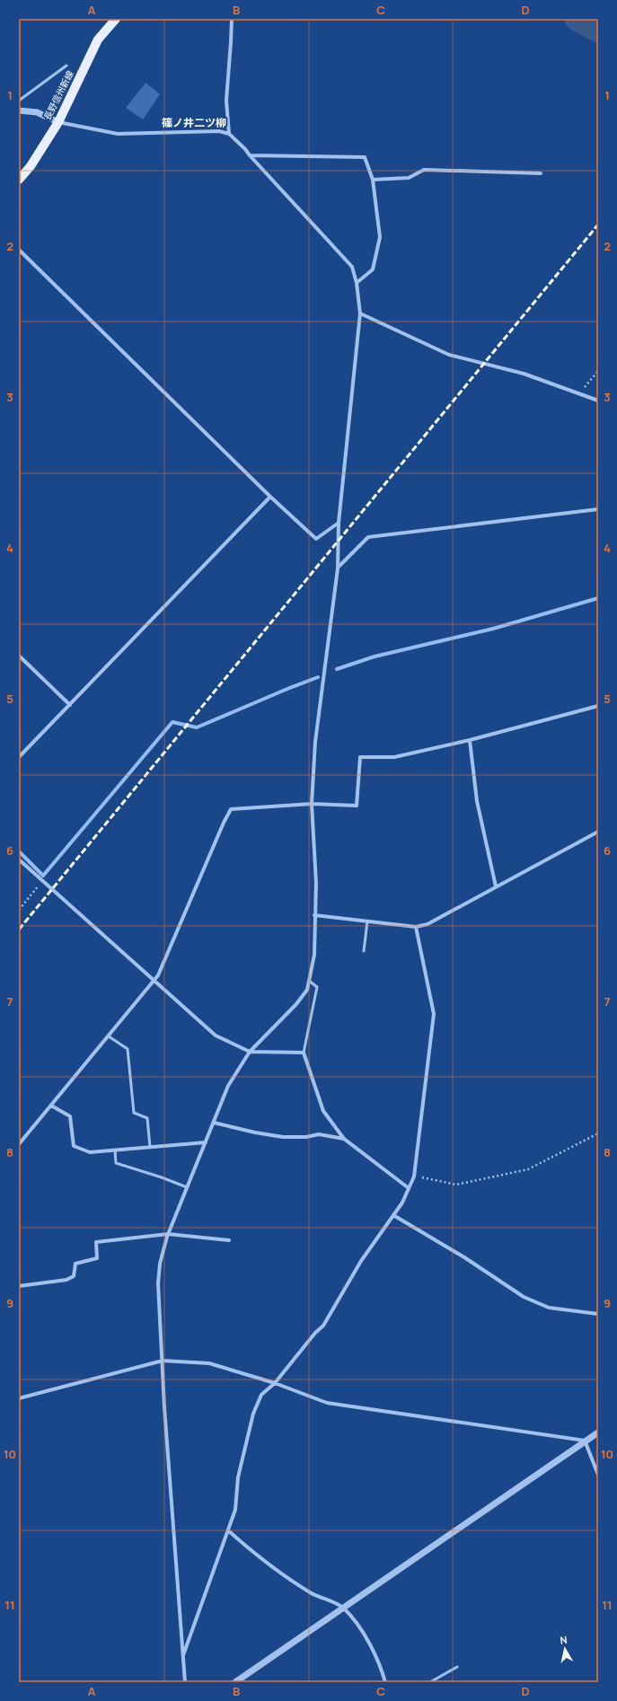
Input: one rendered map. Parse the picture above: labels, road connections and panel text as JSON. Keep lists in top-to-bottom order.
{
  "streets": {
    "main road": ["長野信州新線"]
  },
  "districts": ["篠ノ井二ツ柳"],
  "north": "top",
  "grid": {
    "columns": [
      "A",
      "B",
      "C",
      "D"
    ],
    "rows": [
      "1",
      "2",
      "3",
      "4",
      "5",
      "6",
      "7",
      "8",
      "9",
      "10",
      "11"
    ]
  }
}
